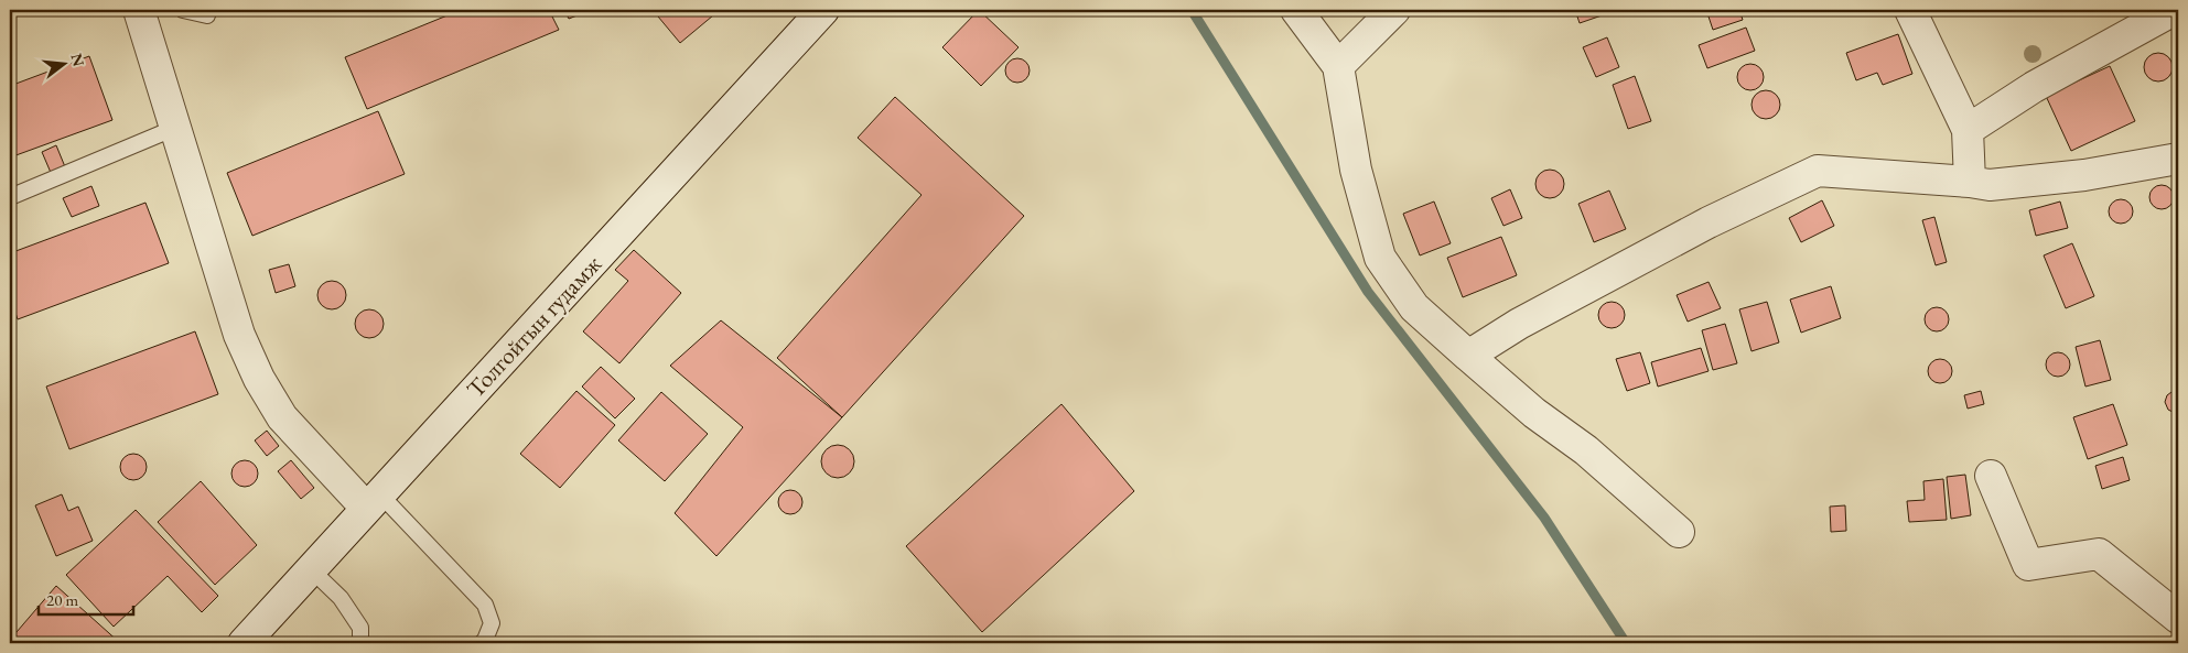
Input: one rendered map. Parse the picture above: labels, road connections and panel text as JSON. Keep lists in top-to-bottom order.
{
  "streets": {
    "street": ["Толгойтын гудамж"]
  },
  "scale_bar": "20 m",
  "north": "right"
}
